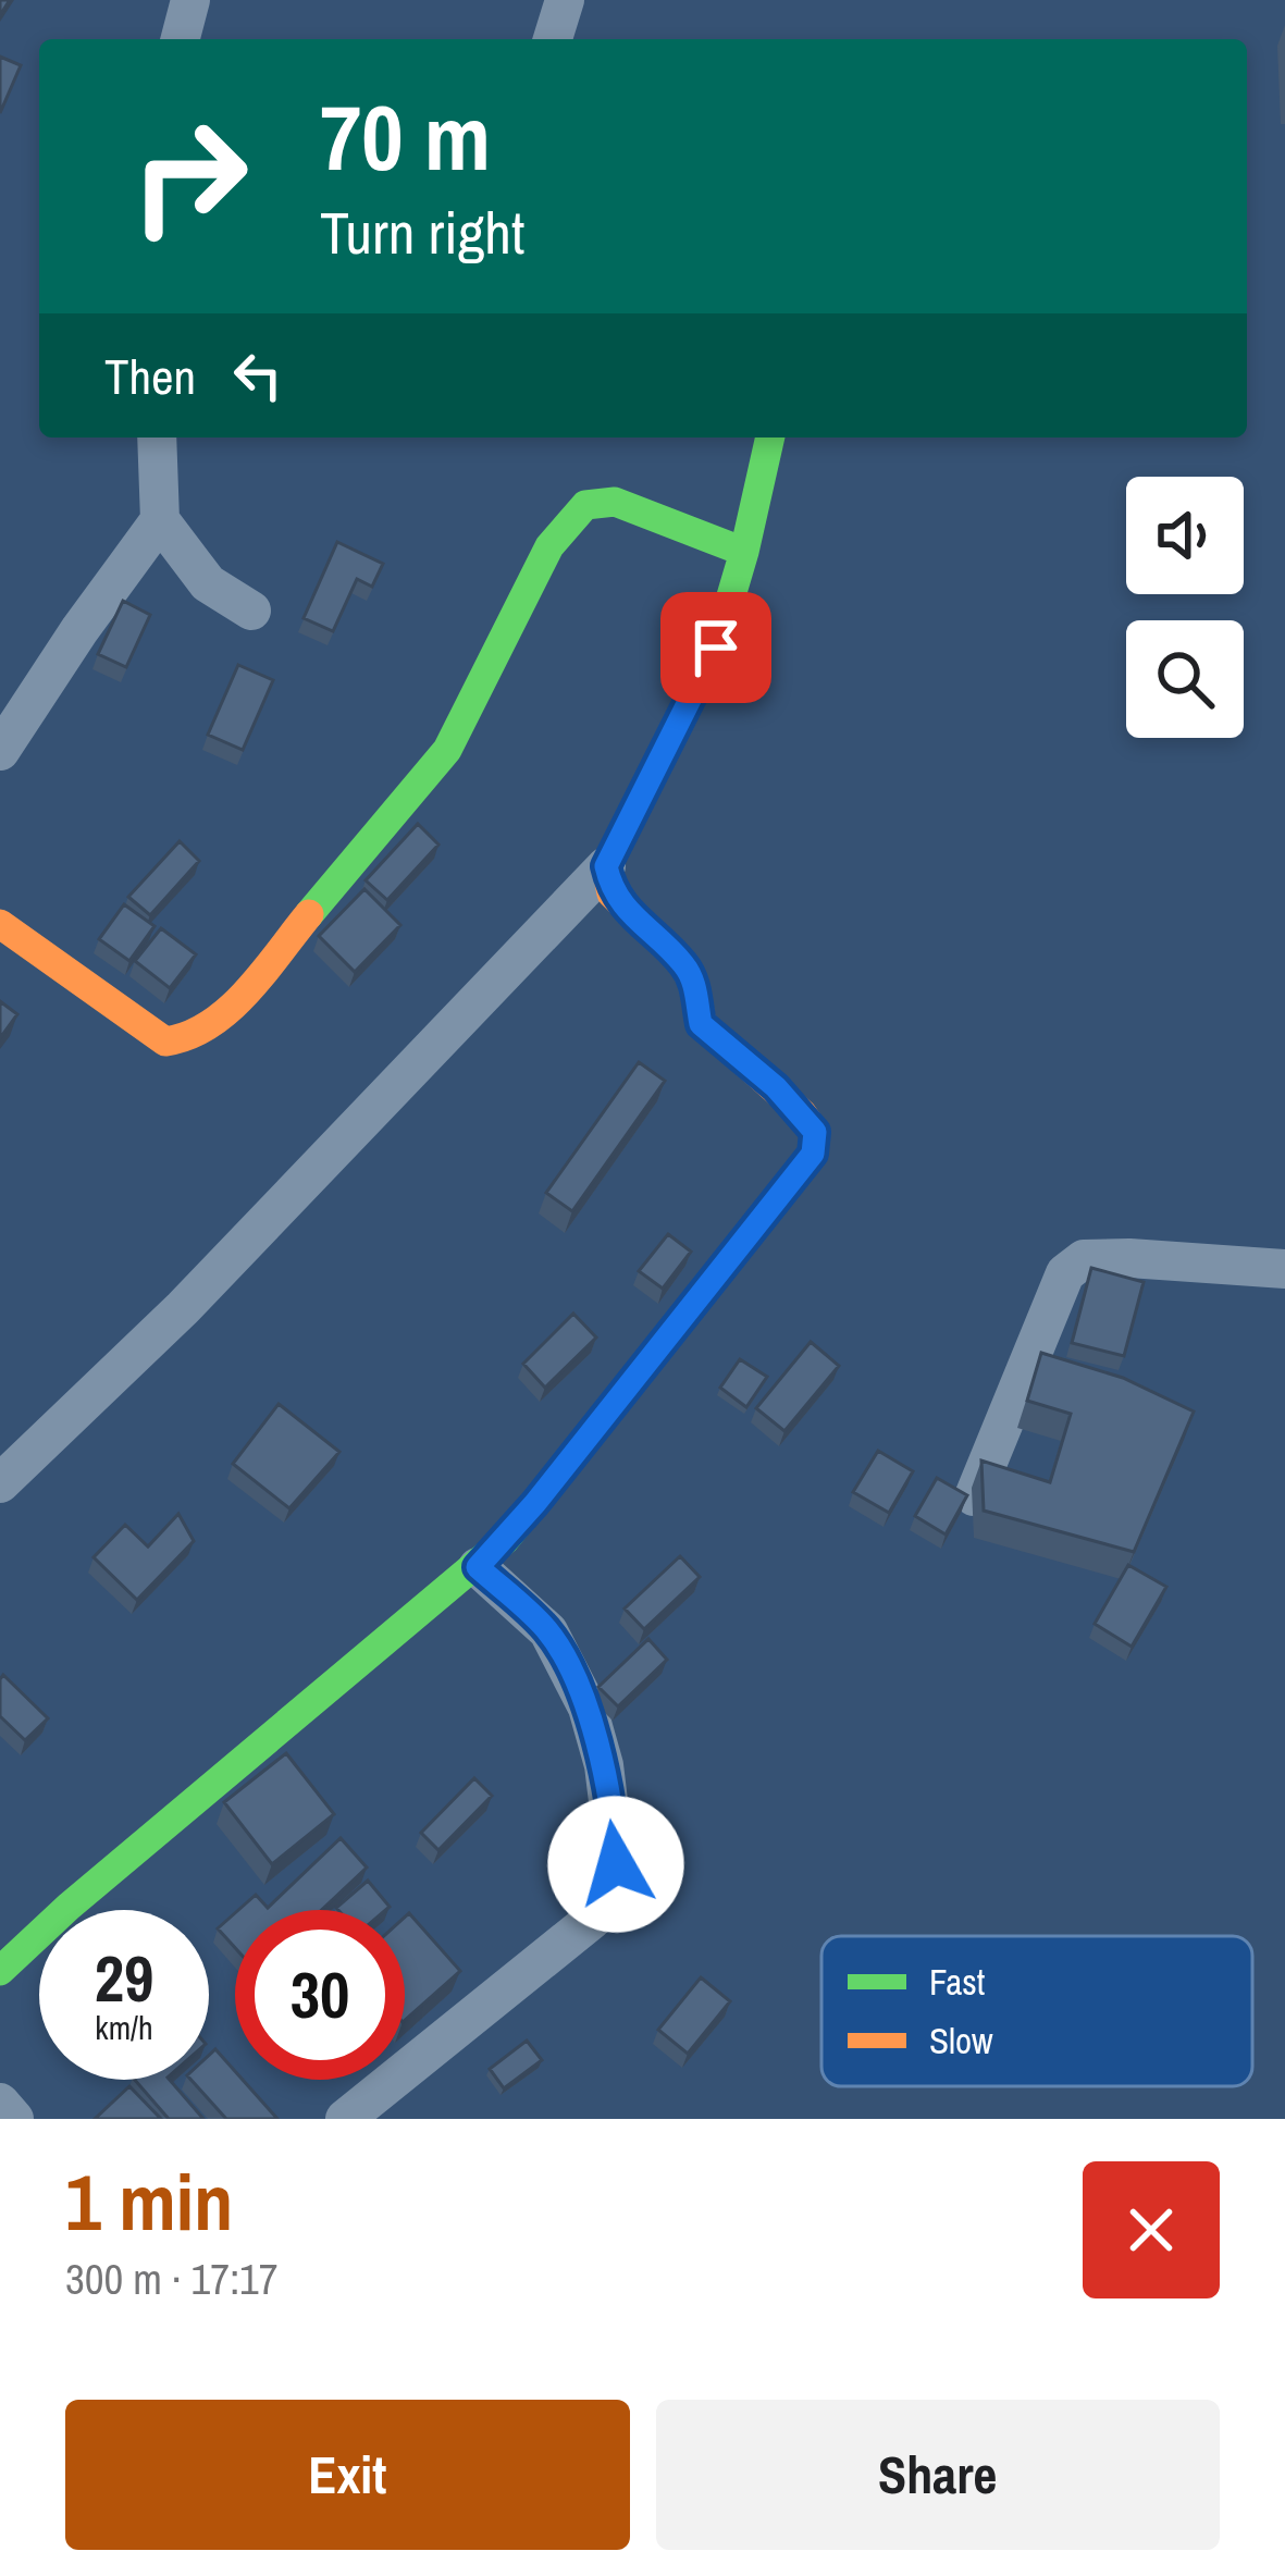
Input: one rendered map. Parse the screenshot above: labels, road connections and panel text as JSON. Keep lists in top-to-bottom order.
{
  "legend": ["Fast", "Slow"],
  "page": {
    "turn": ["70 m", "Turn right"],
    "then": "Then",
    "speed": "29 km/h",
    "limit": "30",
    "heading": ["1 min", "300 m · 17:17"],
    "buttons": ["Exit", "Share"]
  }
}
